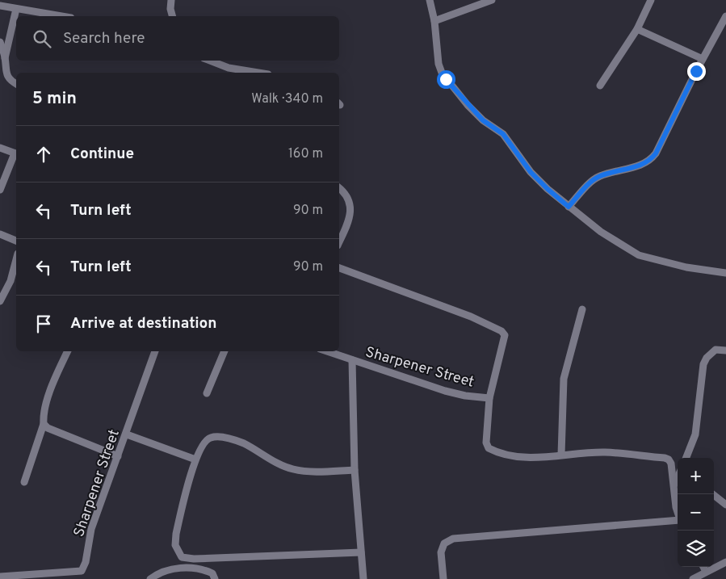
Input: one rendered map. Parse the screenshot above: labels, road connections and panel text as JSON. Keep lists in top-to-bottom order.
{
  "streets": {
    "street": ["Sharpener Street"]
  },
  "page": {
    "search": "Search here",
    "heading": ["5 min", "Walk · 340 m"],
    "list": [
      ["Continue", "160 m"],
      ["Turn left", "90 m"],
      ["Turn left", "90 m"],
      "Arrive at destination"
    ],
    "map_buttons": ["+", "−"]
  }
}
